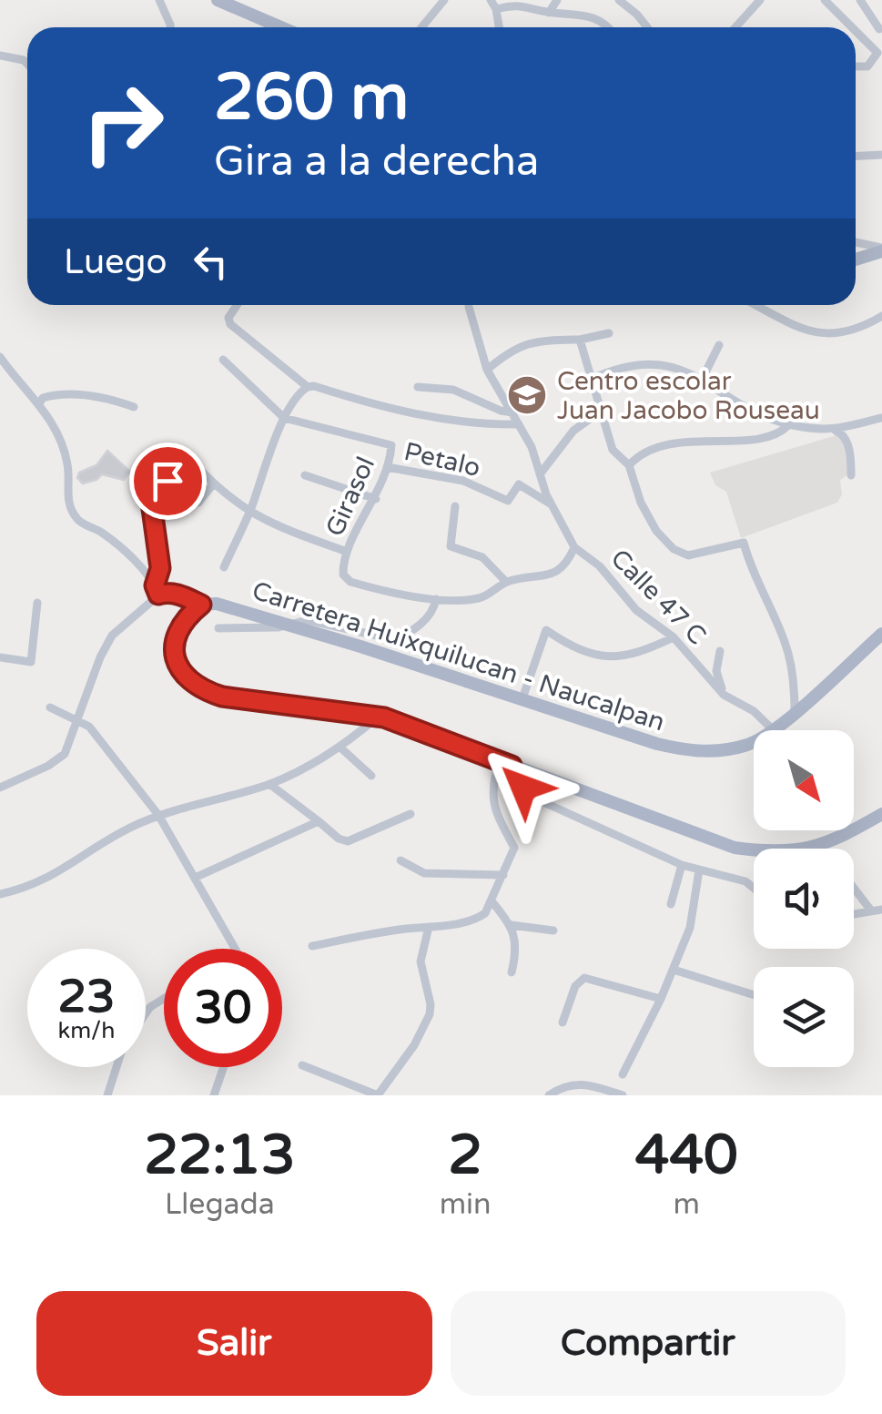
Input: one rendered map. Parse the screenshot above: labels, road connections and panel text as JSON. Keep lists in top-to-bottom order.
{
  "streets": {
    "main road": ["Carretera Huixquilucan - Naucalpan"],
    "street": ["Petalo", "Girasol", "Calle 47 C"]
  },
  "crossings": [
    ["Petalo", "Girasol"],
    ["Petalo", "Calle 47 C"],
    ["Calle 47 C", "Carretera Huixquilucan - Naucalpan"]
  ],
  "places": {
    "school or university": ["Centro escolar Juan Jacobo Rouseau"]
  },
  "north": "bottom right",
  "page": {
    "turn": ["260 m", "Gira a la derecha"],
    "then": "Luego",
    "speed": "23 km/h",
    "limit": "30",
    "eta": [
      "22:13",
      "Llegada",
      "2",
      "min",
      "440",
      "m"
    ],
    "buttons": ["Salir", "Compartir"]
  }
}
